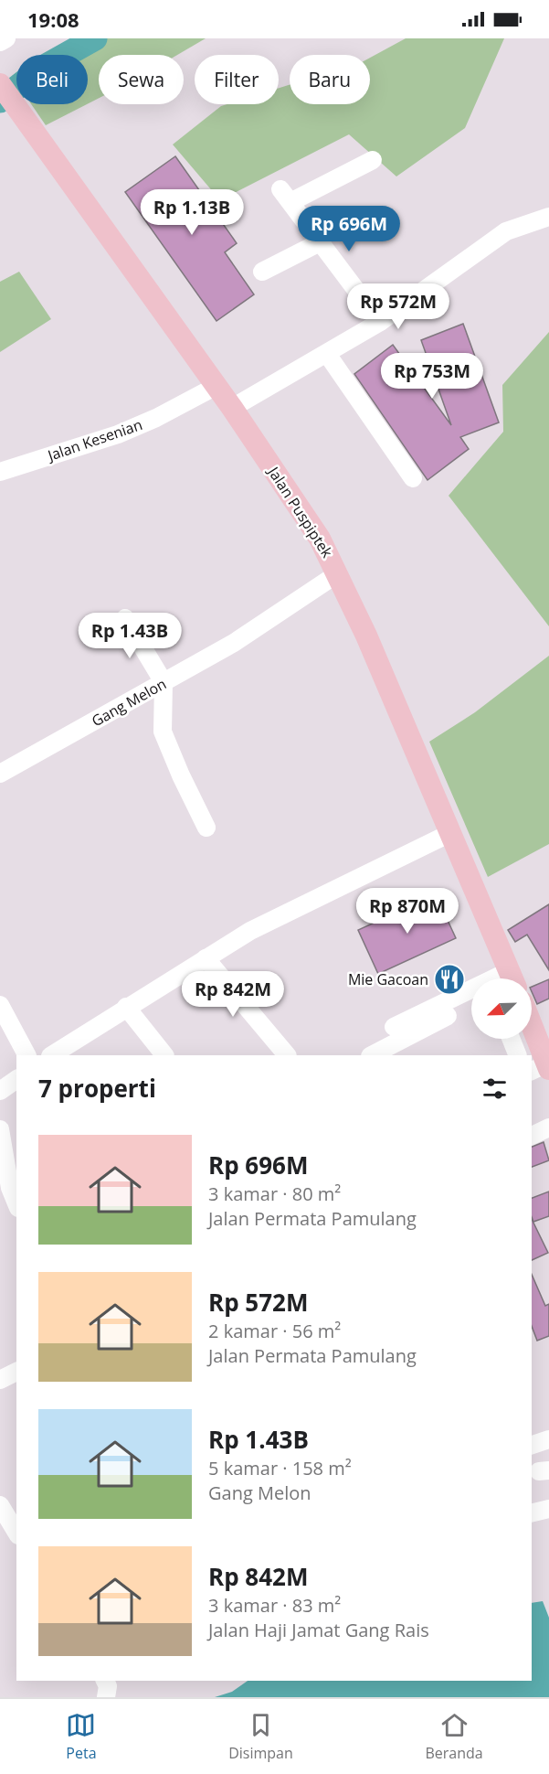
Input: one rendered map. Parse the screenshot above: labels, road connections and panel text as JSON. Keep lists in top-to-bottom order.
{
  "streets": {
    "main road": ["Jalan Puspiptek"],
    "street": ["Jalan Kesenian", "Gang Melon"]
  },
  "crossings": [
    ["Jalan Kesenian", "Jalan Puspiptek"],
    ["Jalan Puspiptek", "Gang Melon"]
  ],
  "places": {
    "restaurant": ["Mie Gacoan"]
  },
  "north": "bottom left",
  "page": {
    "status": "19:08",
    "chip": [
      "Beli",
      "Sewa",
      "Filter",
      "Baru"
    ],
    "price": [
      "Rp 1.13B",
      "Rp 696M",
      "Rp 572M",
      "Rp 753M",
      "Rp 1.43B",
      "Rp 870M",
      "Rp 842M"
    ],
    "heading": "7 properti",
    "list": [
      {
        "name": "Rp 696M",
        "note": "3 kamar · 80 m² · Jalan Permata Pamulang"
      },
      {
        "name": "Rp 572M",
        "note": "2 kamar · 56 m² · Jalan Permata Pamulang"
      },
      {
        "name": "Rp 1.43B",
        "note": "5 kamar · 158 m² · Gang Melon"
      },
      {
        "name": "Rp 842M",
        "note": "3 kamar · 83 m² · Jalan Haji Jamat Gang Rais"
      }
    ],
    "tabs": ["Peta", "Disimpan", "Beranda"]
  }
}
